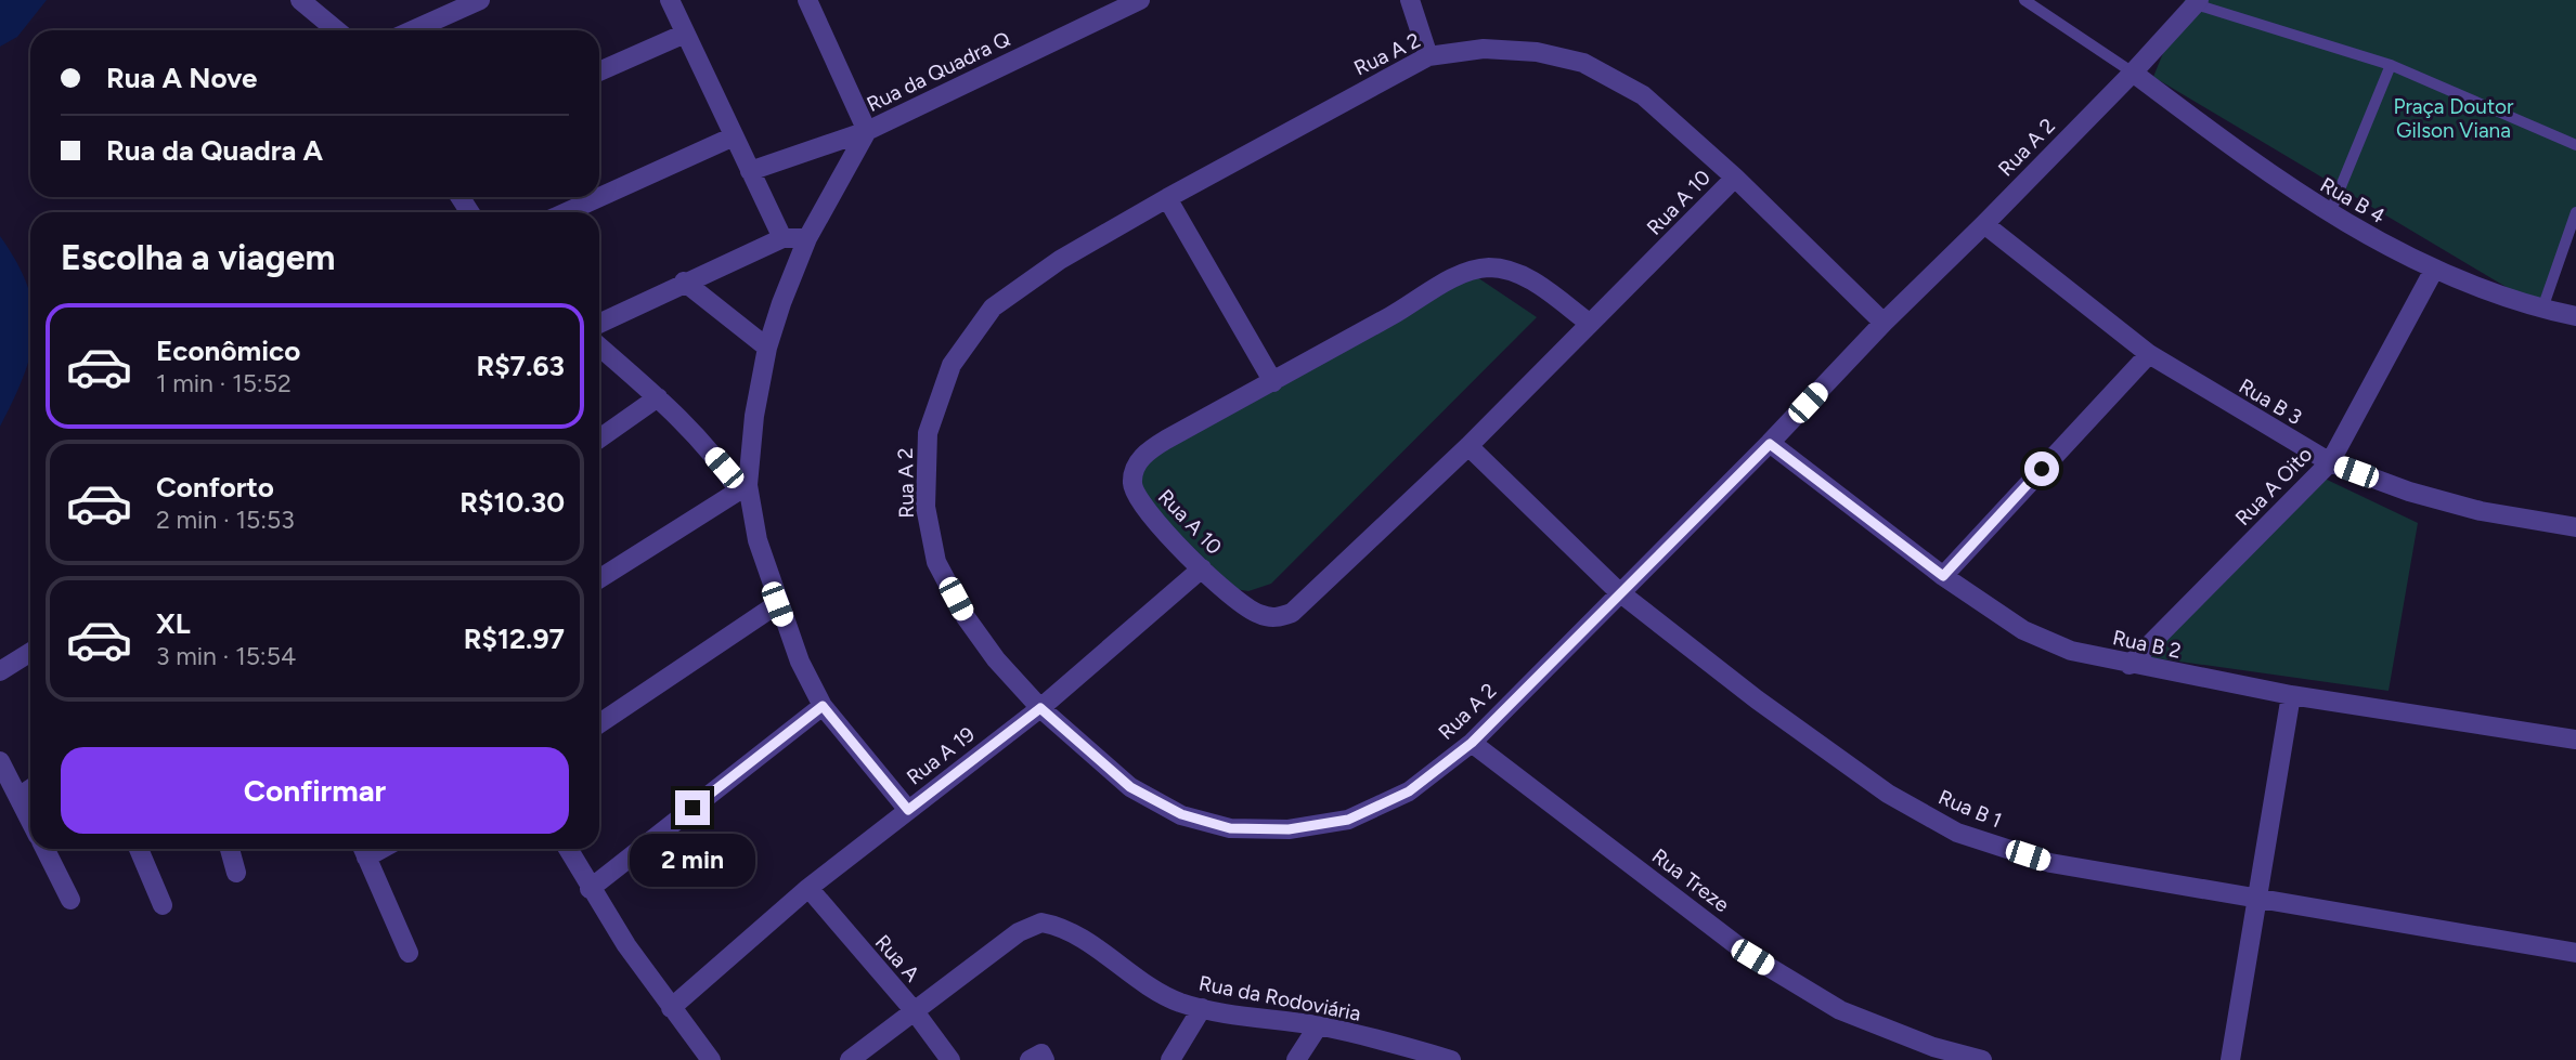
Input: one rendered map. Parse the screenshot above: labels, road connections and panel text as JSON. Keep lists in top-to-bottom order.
{
  "streets": {
    "street": [
      "Rua A 2",
      "Rua da Quadra Q",
      "Rua B 4",
      "Rua A 10",
      "Rua B 3",
      "Rua A Oito",
      "Rua B 2",
      "Rua A 19",
      "Rua B 1",
      "Rua Treze",
      "Rua A",
      "Rua da Rodoviária"
    ]
  },
  "crossings": [
    ["Rua A 2", "Rua B 4"],
    ["Rua A 2", "Rua A 10"],
    ["Rua A 2", "Rua B 3"],
    ["Rua A 2", "Rua B 2"],
    ["Rua A 2", "Rua A 19"],
    ["Rua A 2", "Rua B 1"],
    ["Rua A 2", "Rua Treze"],
    ["Rua B 4", "Rua A Oito"],
    ["Rua A 10", "Rua A 19"],
    ["Rua A 10", "Rua B 1"],
    ["Rua B 3", "Rua A Oito"],
    ["Rua A Oito", "Rua B 2"],
    ["Rua A 19", "Rua A"],
    ["Rua A", "Rua da Rodoviária"]
  ],
  "parks": ["Praça Doutor Gilson Viana"],
  "page": {
    "banner": ["Rua A Nove", "Rua da Quadra A"],
    "heading": "Escolha a viagem",
    "list": [
      {
        "name": "Econômico",
        "note": "1 min · 15:52",
        "value": "R$7.63"
      },
      {
        "name": "Conforto",
        "note": "2 min · 15:53",
        "value": "R$10.30"
      },
      {
        "name": "XL",
        "note": "3 min · 15:54",
        "value": "R$12.97"
      }
    ],
    "buttons": "Confirmar",
    "bubble": "2 min"
  }
}
